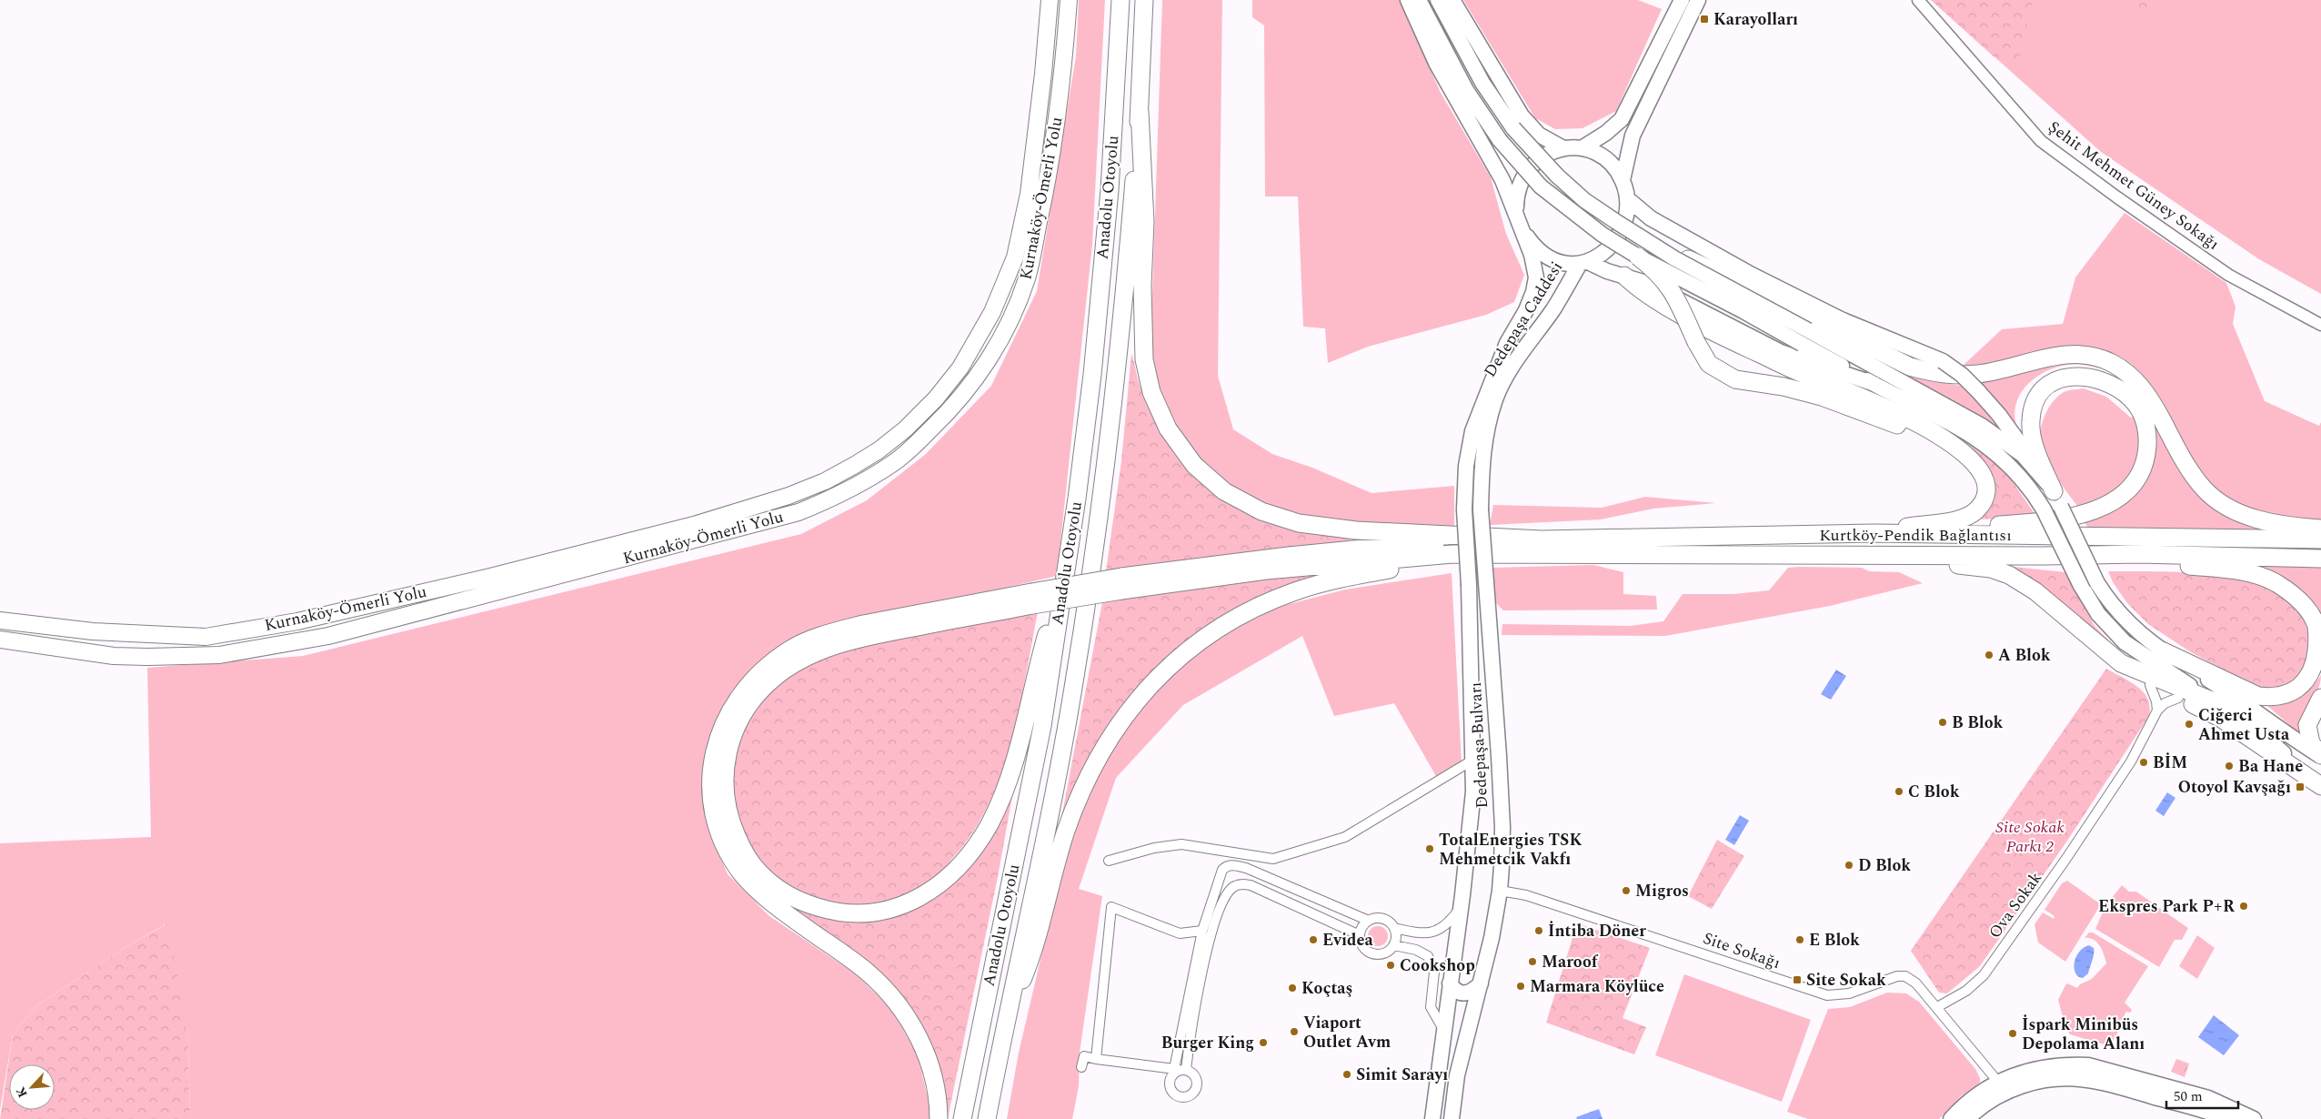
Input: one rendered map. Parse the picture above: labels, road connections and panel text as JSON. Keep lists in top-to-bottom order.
{
  "streets": {
    "highway": ["Anadolu Otoyolu", "Kurnaköy-Ömerli Yolu", "Kurtköy-Pendik Bağlantısı"],
    "main road": ["Dedepaşa Caddesi", "Dedepaşa Bulvarı"],
    "street": ["Şehit Mehmet Güney Sokağı", "Ova Sokak", "Site Sokağı"]
  },
  "crossings": [
    ["Dedepaşa Caddesi", "Dedepaşa Bulvarı"],
    ["Dedepaşa Bulvarı", "Site Sokağı"],
    ["Ova Sokak", "Site Sokağı"]
  ],
  "parks": ["Site Sokak Parkı 2"],
  "places": {
    "transit": ["Karayolları", "Otoyol Kavşağı", "Site Sokak"],
    "other": [
      "A Blok",
      "B Blok",
      "Ciğerci Ahmet Usta",
      "BİM",
      "Ba Hane",
      "C Blok",
      "TotalEnergies TSK Mehmetcik Vakfı",
      "D Blok",
      "Migros",
      "Ekspres Park P+R",
      "İntiba Döner",
      "Evidea",
      "E Blok",
      "Maroof",
      "Cookshop",
      "Marmara Köylüce",
      "Koçtaş",
      "Viaport Outlet Avm",
      "İspark Minibüs Depolama Alanı",
      "Burger King",
      "Simit Sarayı"
    ]
  },
  "scale_bar": "50 m",
  "north": "bottom left"
}
